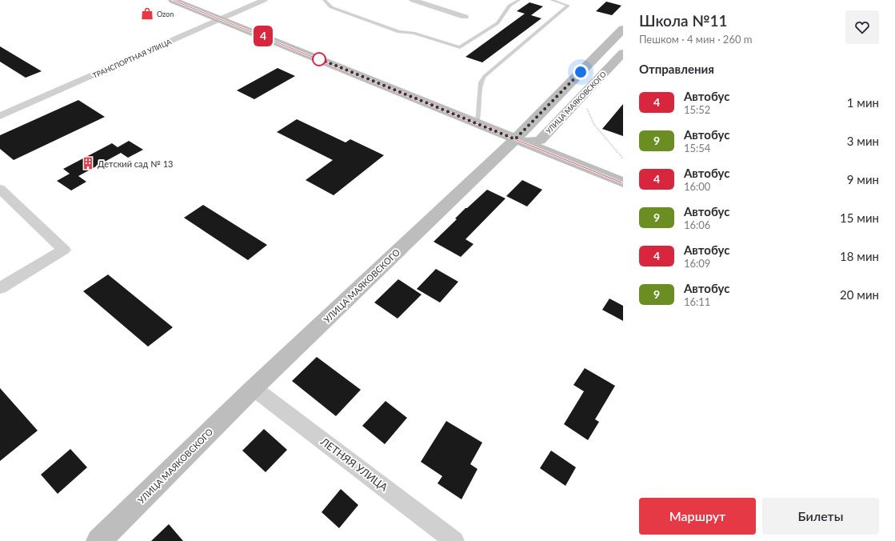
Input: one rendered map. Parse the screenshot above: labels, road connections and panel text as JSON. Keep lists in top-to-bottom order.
{
  "streets": {
    "street": ["ТРАНСПОРТНАЯ УЛИЦА", "УЛИЦА МАЯКОВСКОГО", "ЛЕТНЯЯ УЛИЦА"]
  },
  "crossings": [
    ["УЛИЦА МАЯКОВСКОГО", "ЛЕТНЯЯ УЛИЦА"]
  ],
  "places": {
    "shop": ["Ozon"],
    "building": ["Детский сад № 13"]
  },
  "lines": ["bus line 4"],
  "page": {
    "on_map": "4",
    "heading": [
      ["Школа №11", "Пешком · 4 мин · 260 m"],
      "Отправления"
    ],
    "list": [
      {
        "mark": "4",
        "name": "Автобус",
        "note": "15:52",
        "value": "1 мин"
      },
      {
        "mark": "9",
        "name": "Автобус",
        "note": "15:54",
        "value": "3 мин"
      },
      {
        "mark": "4",
        "name": "Автобус",
        "note": "16:00",
        "value": "9 мин"
      },
      {
        "mark": "9",
        "name": "Автобус",
        "note": "16:06",
        "value": "15 мин"
      },
      {
        "mark": "4",
        "name": "Автобус",
        "note": "16:09",
        "value": "18 мин"
      },
      {
        "mark": "9",
        "name": "Автобус",
        "note": "16:11",
        "value": "20 мин"
      }
    ],
    "buttons": ["Маршрут", "Билеты"]
  }
}
